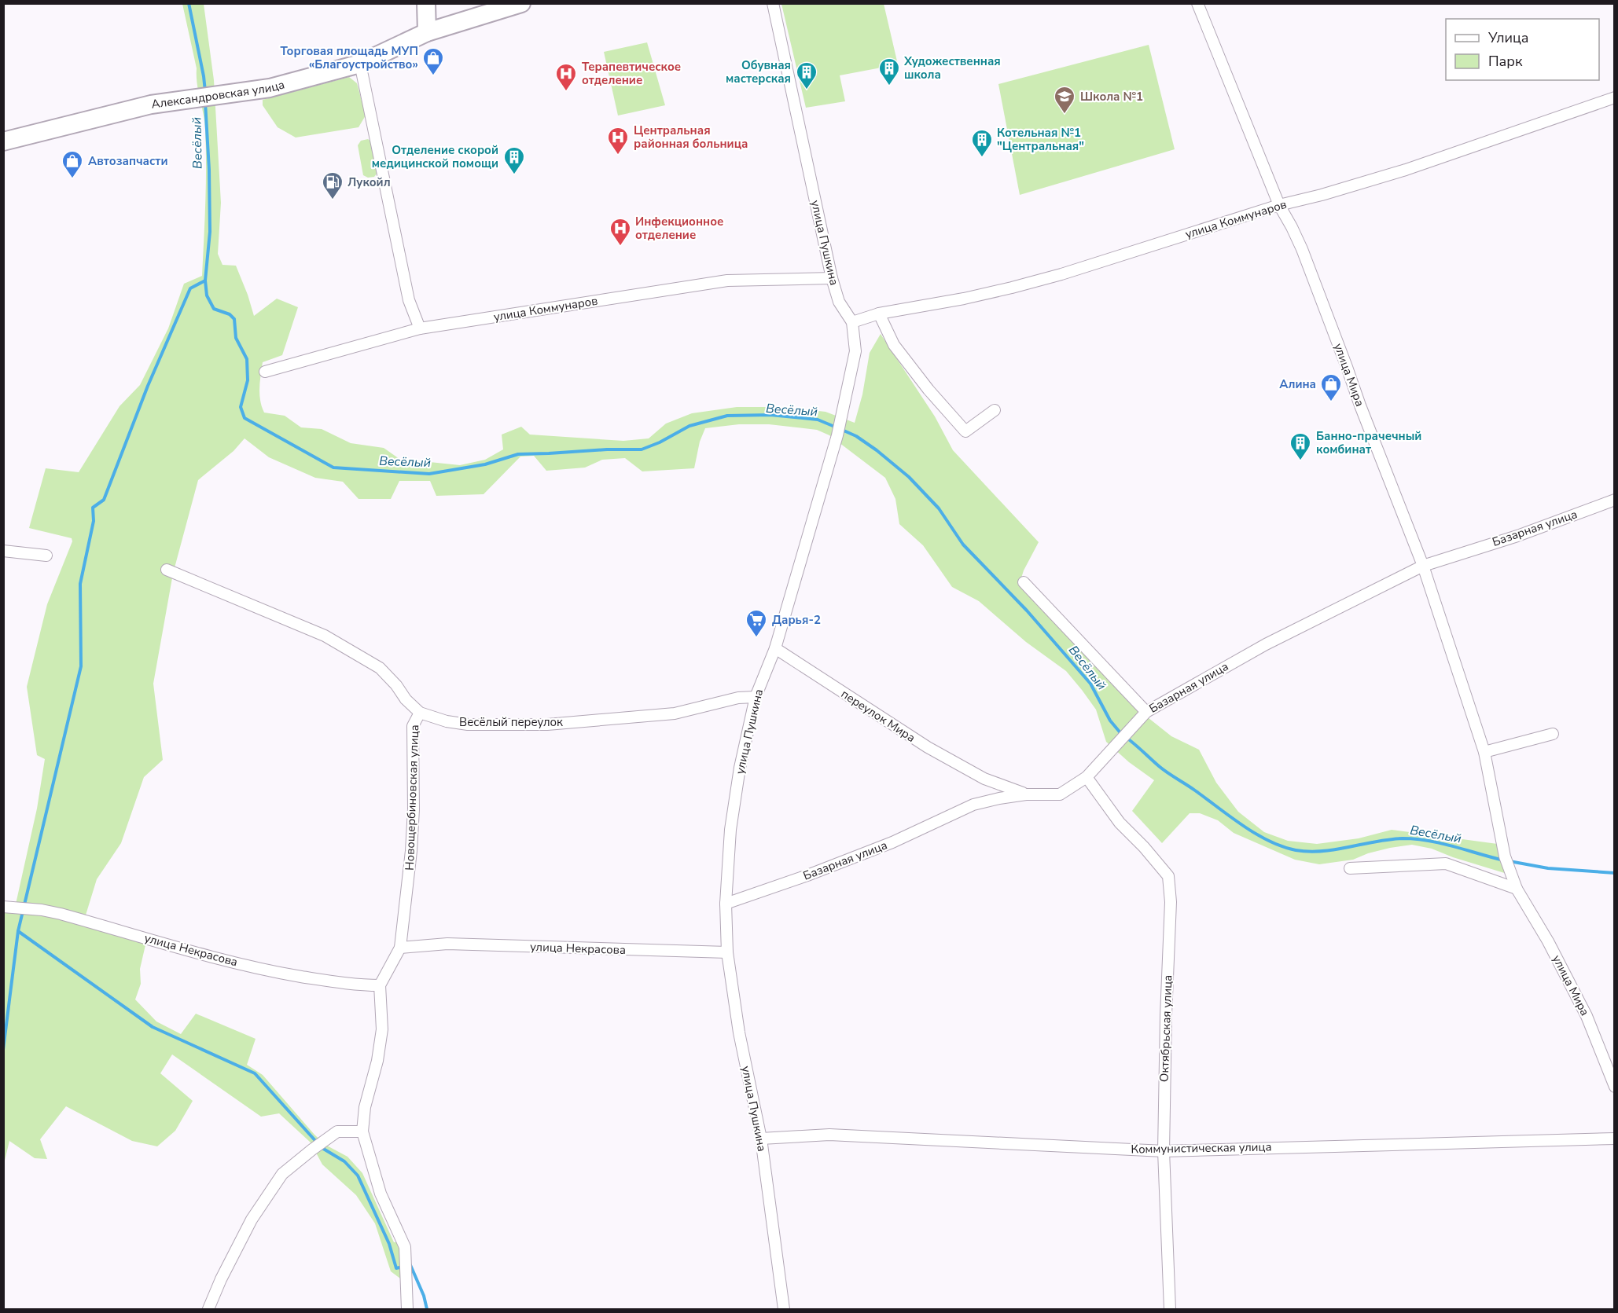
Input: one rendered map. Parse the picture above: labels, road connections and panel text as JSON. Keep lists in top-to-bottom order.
{
  "streets": {
    "main road": ["Александровская улица"],
    "street": [
      "улица Коммунаров",
      "улица Пушкина",
      "улица Мира",
      "Базарная улица",
      "переулок Мира",
      "Весёлый переулок",
      "Новощербиновская улица",
      "улица Некрасова",
      "Октябрьская улица",
      "Коммунистическая улица"
    ]
  },
  "crossings": [
    ["улица Коммунаров", "улица Пушкина"],
    ["улица Коммунаров", "улица Мира"],
    ["улица Пушкина", "Базарная улица"],
    ["улица Пушкина", "переулок Мира"],
    ["улица Пушкина", "Весёлый переулок"],
    ["улица Пушкина", "улица Некрасова"],
    ["улица Пушкина", "Коммунистическая улица"],
    ["улица Мира", "Базарная улица"],
    ["Базарная улица", "переулок Мира"],
    ["Базарная улица", "Октябрьская улица"],
    ["Весёлый переулок", "Новощербиновская улица"],
    ["Новощербиновская улица", "улица Некрасова"],
    ["Октябрьская улица", "Коммунистическая улица"]
  ],
  "water": ["Весёлый"],
  "places": {
    "shop": ["Торговая площадь МУП «Благоустройство»", "Автозапчасти", "Алина"],
    "building": [
      "Художественная школа",
      "Обувная мастерская",
      "Котельная №1 \"Центральная\"",
      "Отделение скорой медицинской помощи",
      "Банно-прачечный комбинат"
    ],
    "hospital": ["Терапевтическое отделение", "Центральная районная больница", "Инфекционное отделение"],
    "school or university": ["Школа №1"],
    "fuel station": ["Лукойл"],
    "supermarket": ["Дарья-2"]
  },
  "legend": ["Улица", "Парк"]
}
